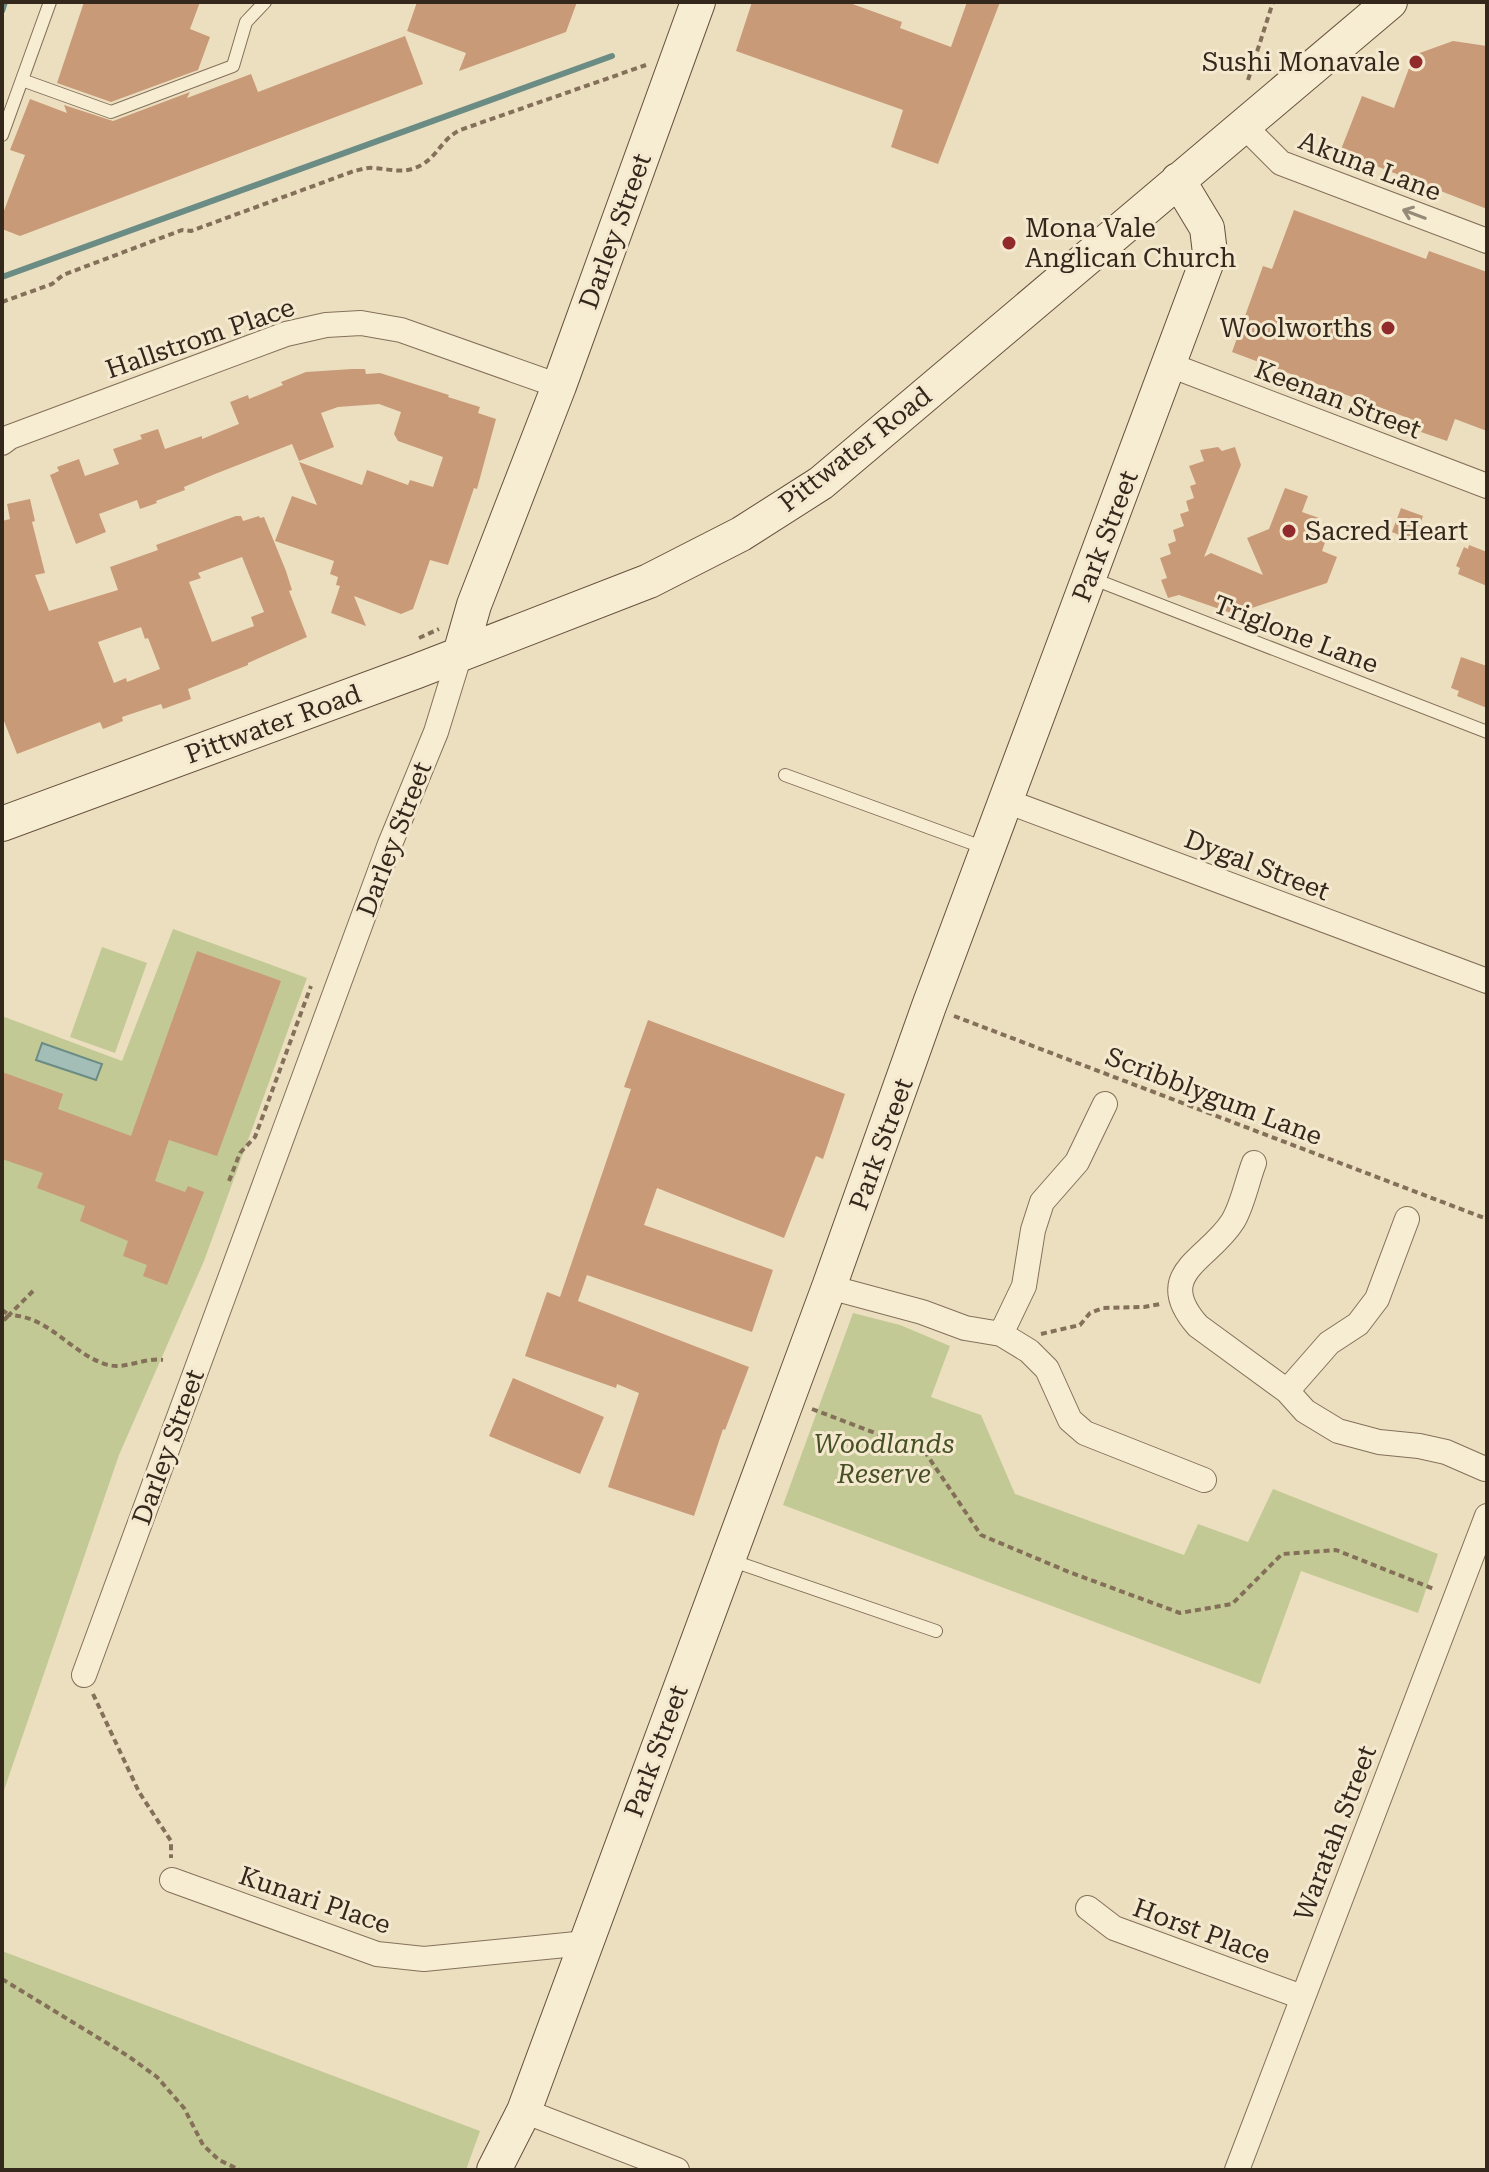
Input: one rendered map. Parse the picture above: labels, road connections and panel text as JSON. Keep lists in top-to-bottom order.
{
  "streets": {
    "main road": ["Darley Street", "Pittwater Road", "Park Street"],
    "street": [
      "Akuna Lane",
      "Hallstrom Place",
      "Keenan Street",
      "Dygal Street",
      "Waratah Street",
      "Kunari Place",
      "Horst Place"
    ],
    "lane": ["Triglone Lane"],
    "path": ["Scribblygum Lane"]
  },
  "crossings": [
    ["Akuna Lane", "Pittwater Road"],
    ["Darley Street", "Hallstrom Place"],
    ["Darley Street", "Pittwater Road"],
    ["Keenan Street", "Park Street"],
    ["Pittwater Road", "Park Street"],
    ["Park Street", "Triglone Lane"],
    ["Park Street", "Dygal Street"],
    ["Park Street", "Scribblygum Lane"],
    ["Park Street", "Kunari Place"],
    ["Waratah Street", "Horst Place"]
  ],
  "one_way": ["Akuna Lane"],
  "parks": ["Woodlands Reserve"],
  "places": [
    "Sushi Monavale",
    "Mona Vale Anglican Church",
    "Woolworths",
    "Sacred Heart"
  ]
}
